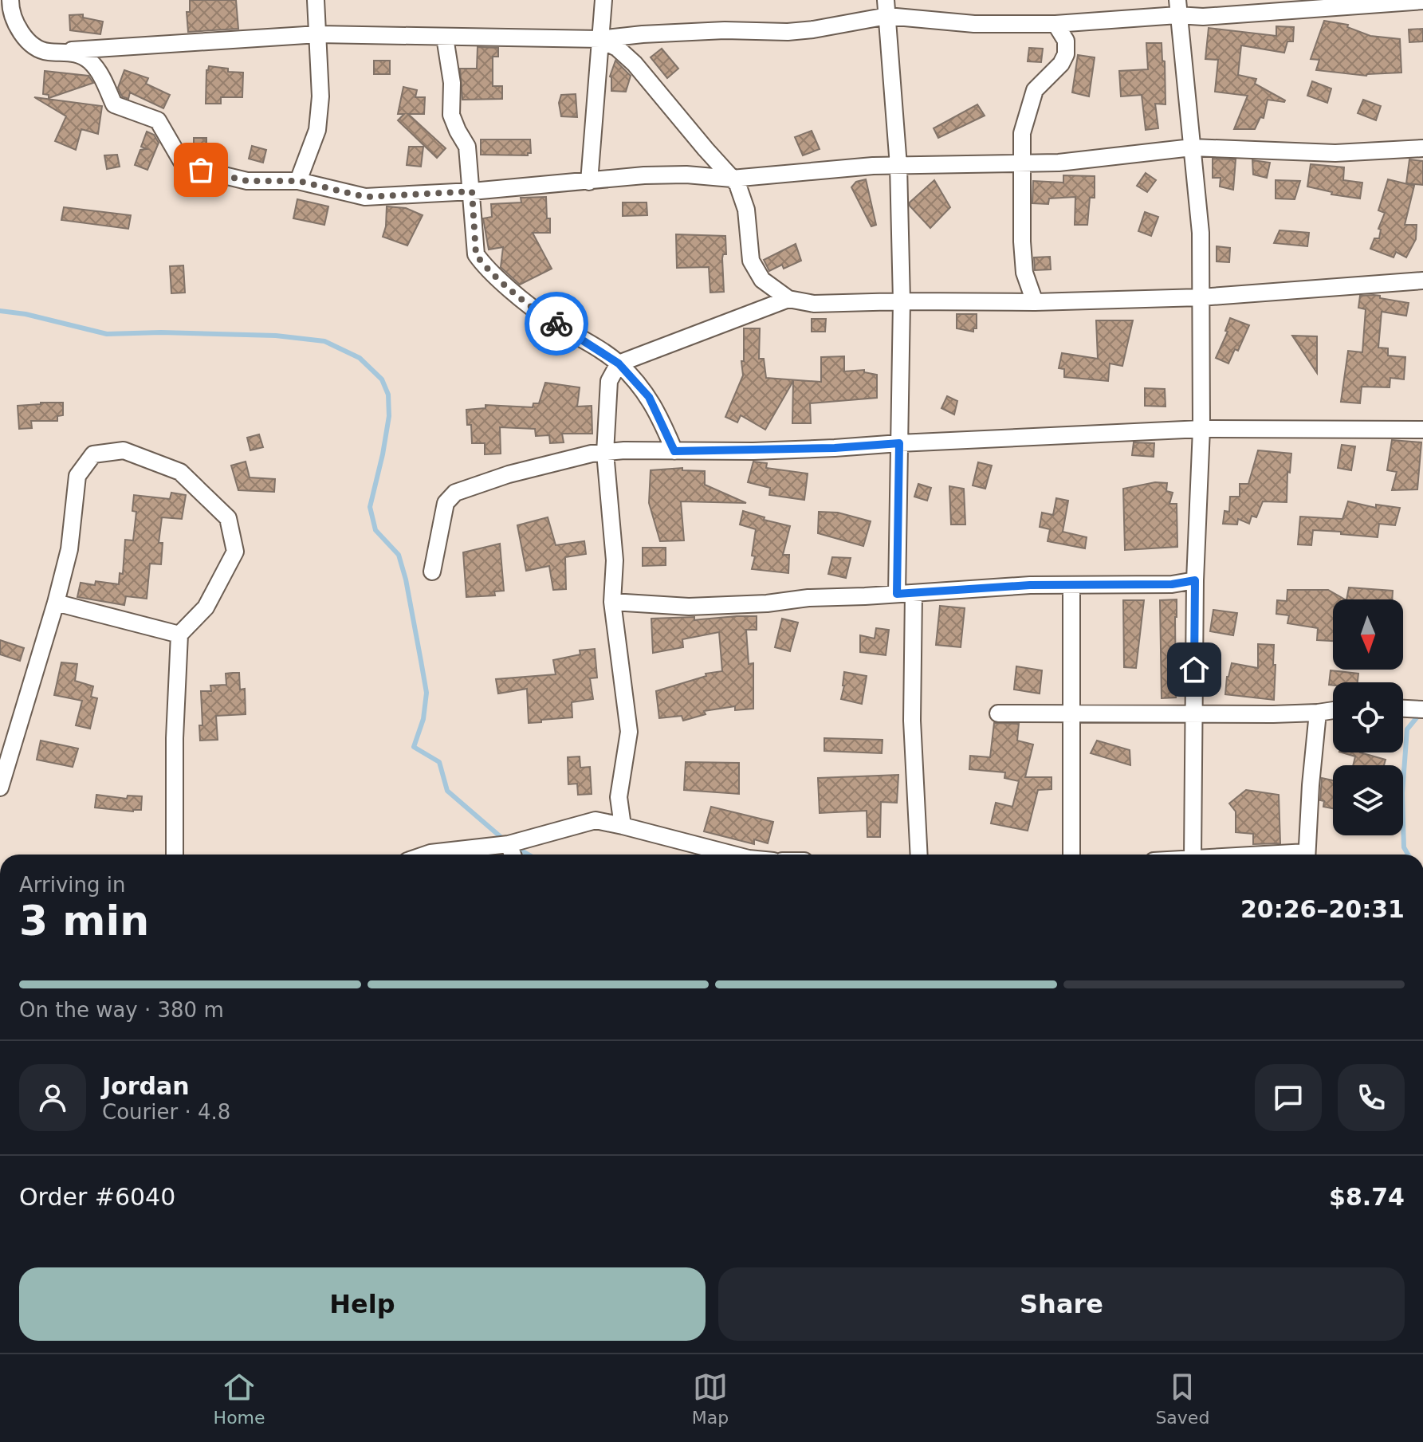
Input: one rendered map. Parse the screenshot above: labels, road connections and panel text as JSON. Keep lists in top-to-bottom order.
{
  "north": "bottom",
  "page": {
    "heading": ["3 min", "Arriving in", "20:26–20:31"],
    "panel": [
      "Jordan",
      "Courier · 4.8",
      "Order #6040",
      "$8.74"
    ],
    "bar": "On the way · 380 m",
    "buttons": ["Help", "Share"],
    "tabs": ["Home", "Map", "Saved"]
  }
}
